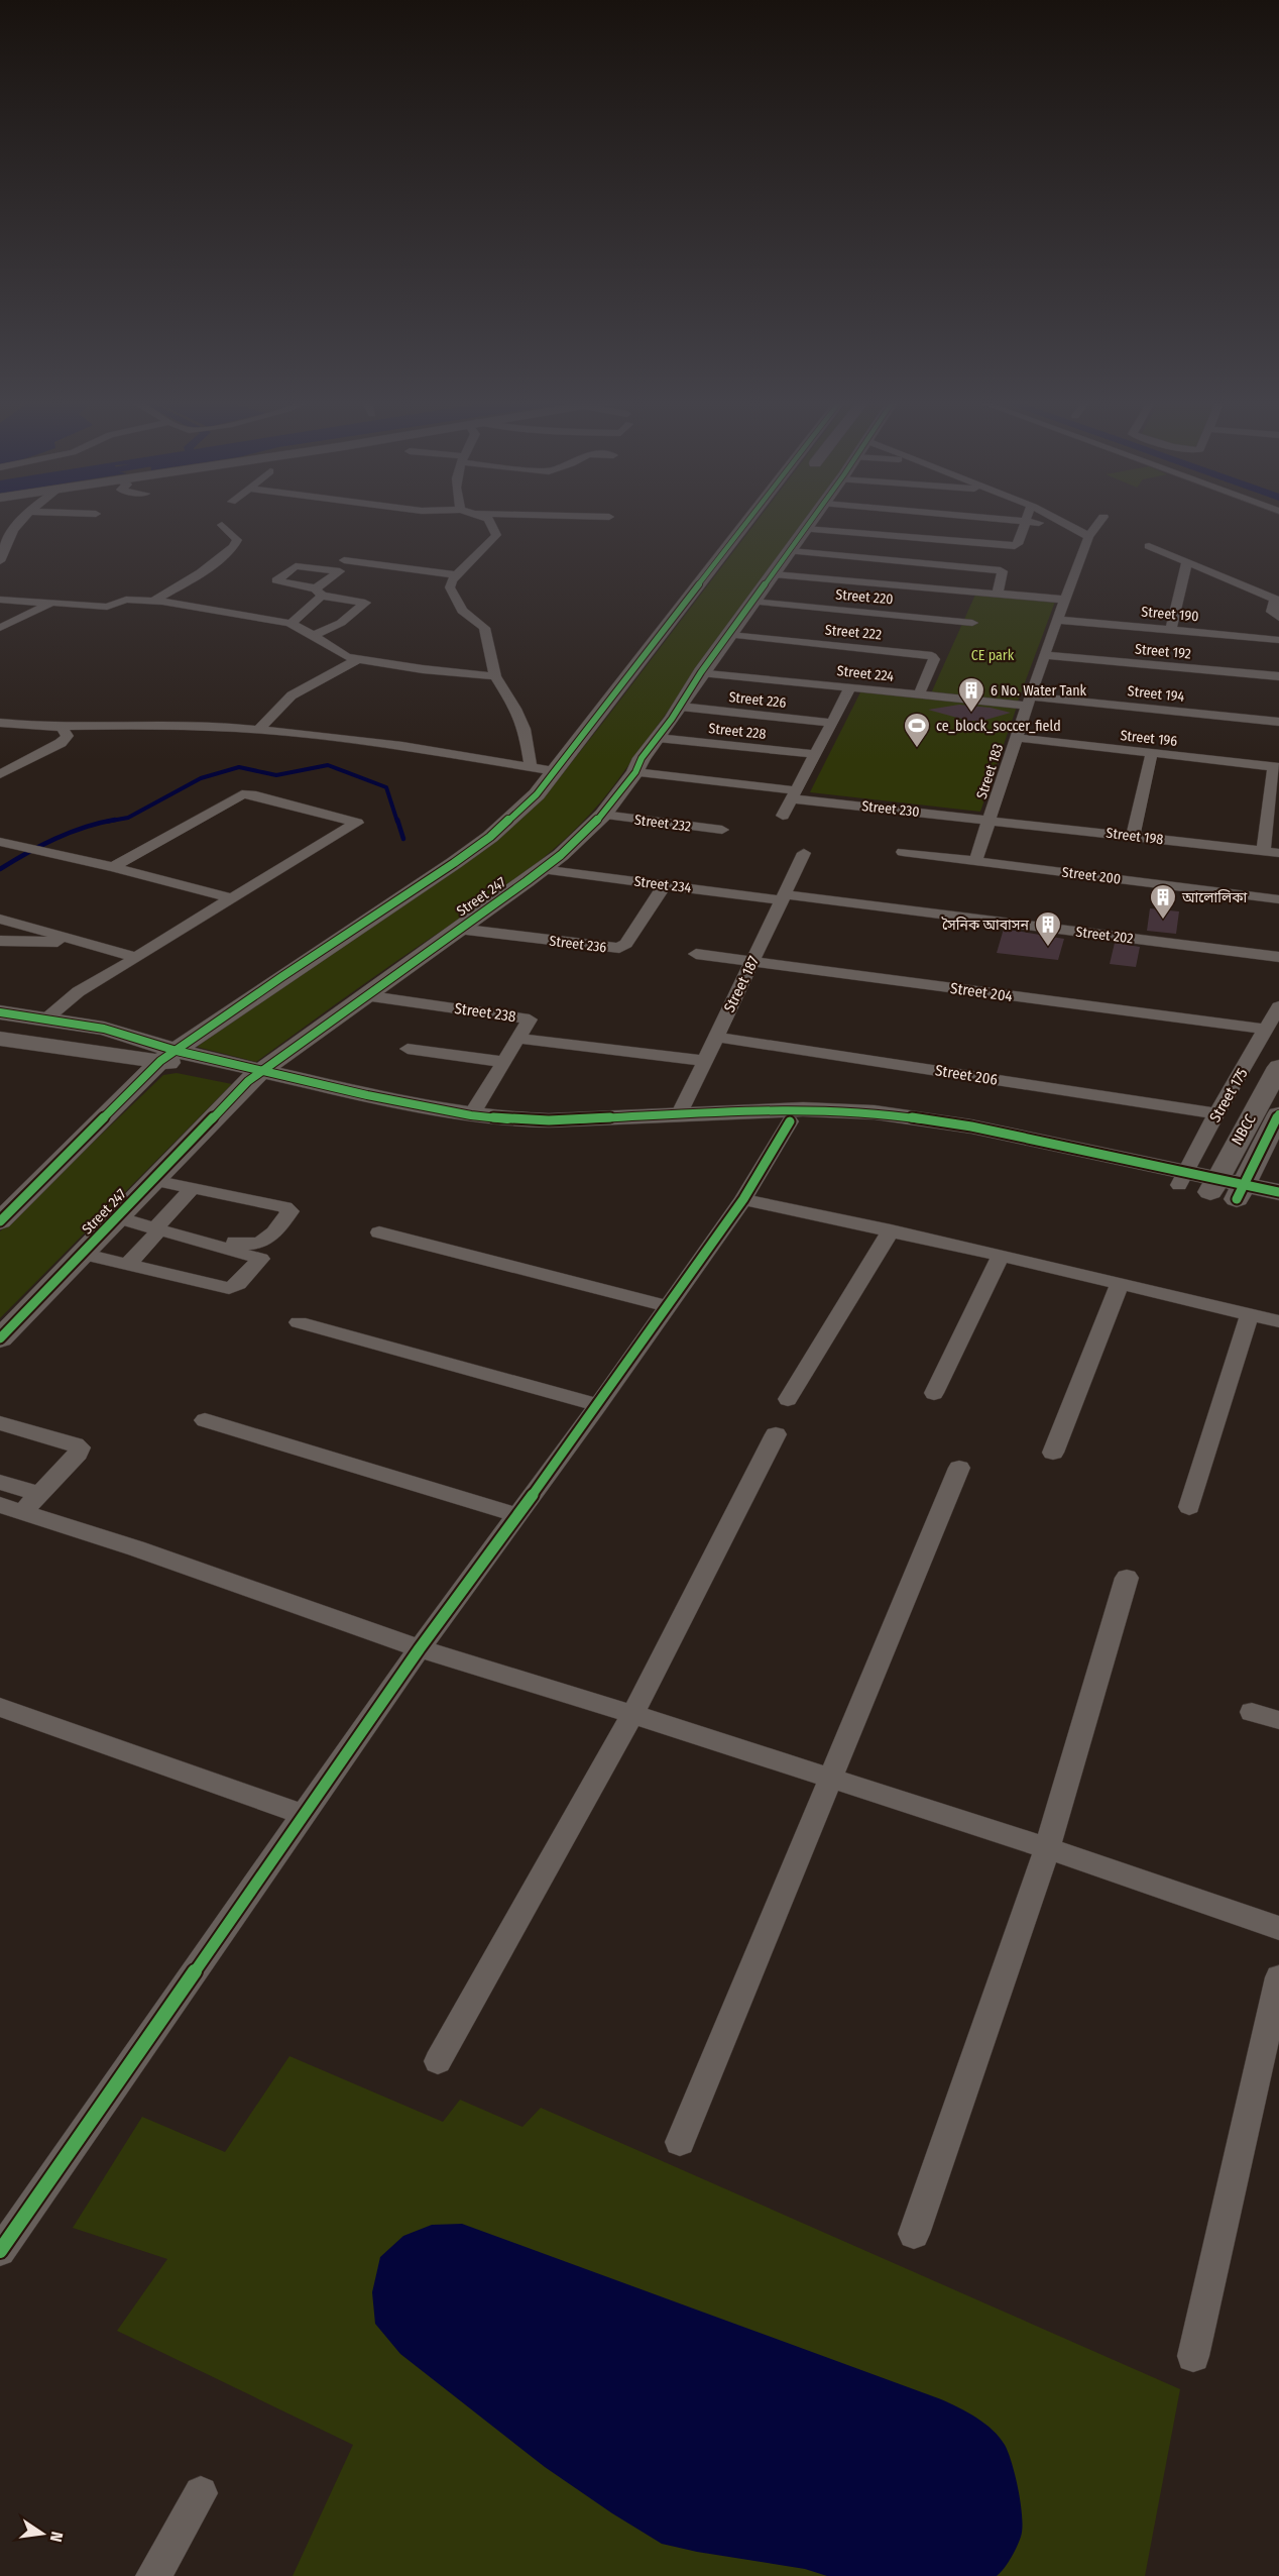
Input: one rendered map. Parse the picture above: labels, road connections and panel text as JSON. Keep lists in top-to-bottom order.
{
  "streets": {
    "street": [
      "Street 220",
      "Street 190",
      "Street 222",
      "Street 192",
      "Street 224",
      "Street 194",
      "Street 226",
      "Street 228",
      "Street 196",
      "Street 183",
      "Street 230",
      "Street 232",
      "Street 198",
      "Street 200",
      "Street 234",
      "Street 247",
      "Street 202",
      "Street 236",
      "Street 187",
      "Street 204",
      "Street 238",
      "Street 206",
      "Street 175",
      "NBCC"
    ]
  },
  "crossings": [
    ["Street 220", "Street 247"],
    ["Street 190", "Street 183"],
    ["Street 222", "Street 224"],
    ["Street 222", "Street 247"],
    ["Street 192", "Street 183"],
    ["Street 224", "Street 194"],
    ["Street 224", "Street 183"],
    ["Street 224", "Street 247"],
    ["Street 194", "Street 183"],
    ["Street 226", "Street 247"],
    ["Street 228", "Street 247"],
    ["Street 196", "Street 183"],
    ["Street 183", "Street 230"],
    ["Street 183", "Street 198"],
    ["Street 183", "Street 200"],
    ["Street 230", "Street 198"],
    ["Street 230", "Street 247"],
    ["Street 232", "Street 247"],
    ["Street 234", "Street 247"],
    ["Street 234", "Street 202"],
    ["Street 234", "Street 236"],
    ["Street 234", "Street 187"],
    ["Street 247", "Street 236"],
    ["Street 247", "Street 238"],
    ["Street 202", "Street 187"],
    ["Street 187", "Street 204"],
    ["Street 187", "Street 206"],
    ["Street 204", "Street 175"],
    ["Street 206", "Street 175"]
  ],
  "parks": ["CE park"],
  "places": {
    "building": ["6 No. Water Tank", "আলোলিকা", "সৈনিক আবাসন"],
    "sports": ["ce_block_soccer_field"]
  },
  "north": "right"
}
